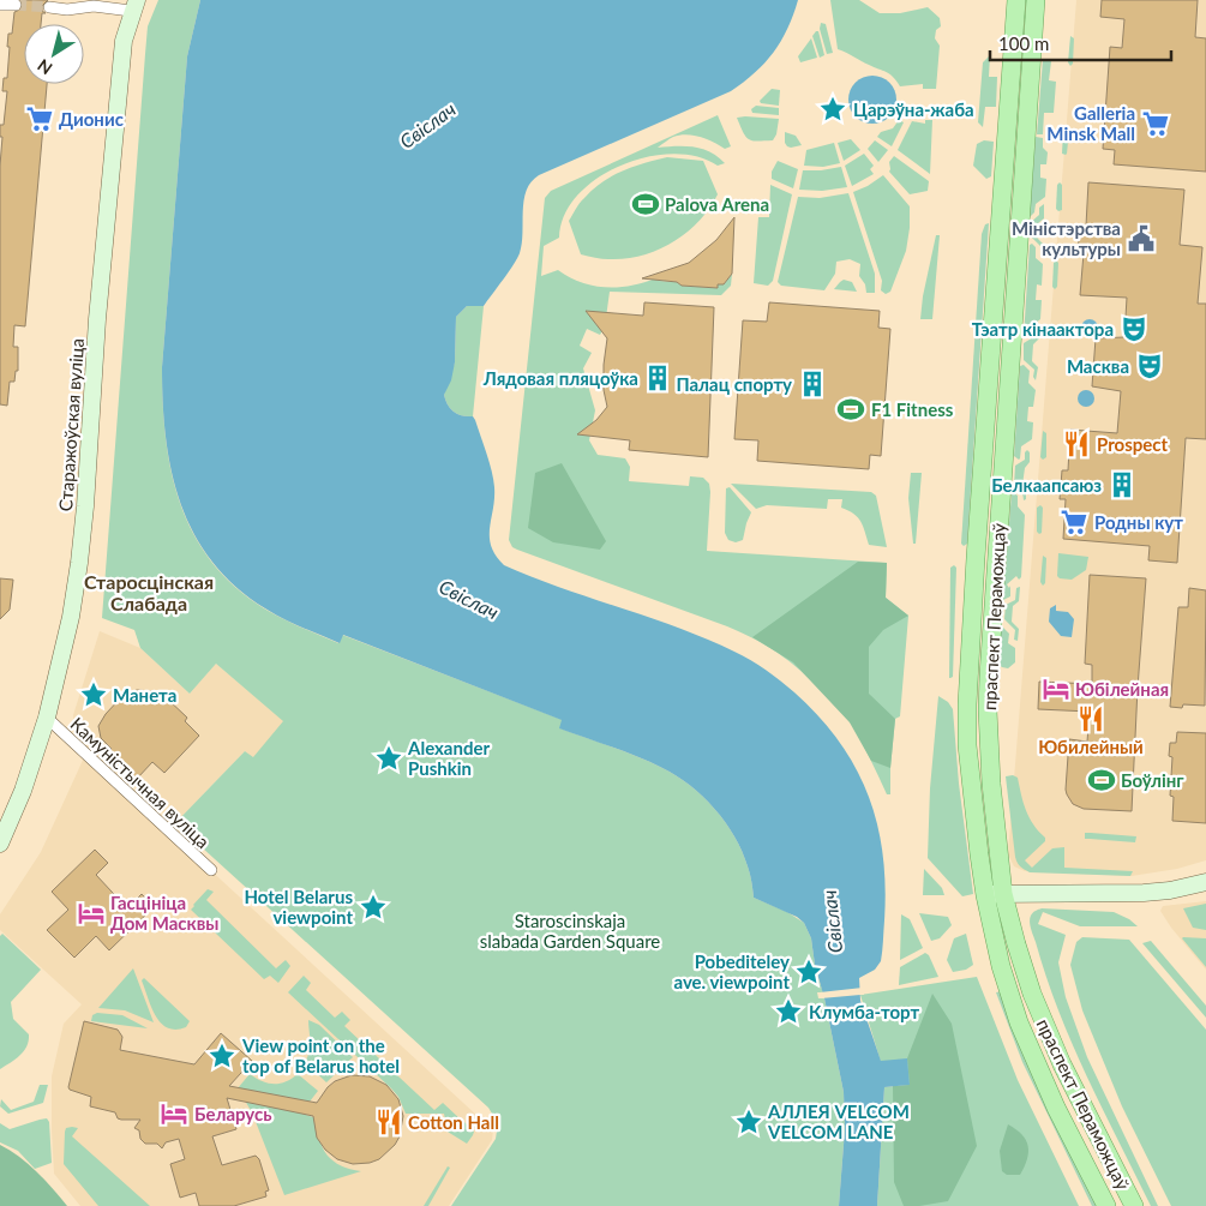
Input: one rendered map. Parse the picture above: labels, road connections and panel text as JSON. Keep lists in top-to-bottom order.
{
  "streets": {
    "main road": ["Старажоўская вуліца", "праспект Пераможцаў"],
    "street": ["Камуністычная вуліца"]
  },
  "crossings": [
    ["Старажоўская вуліца", "Камуністычная вуліца"]
  ],
  "districts": ["Старосцінская Слабада"],
  "water": ["Свіслач"],
  "parks": ["Staroscinskaja slabada Garden Square"],
  "places": {
    "place": [
      "Царэўна-жаба",
      "Манета",
      "Alexander Pushkin",
      "Hotel Belarus viewpoint",
      "Pobediteley ave. viewpoint",
      "Клумба-торт",
      "View point on the top of Belarus hotel",
      "АЛЛЕЯ VELCOM VELCOM LANE"
    ],
    "supermarket": ["Дионис", "Galleria Minsk Mall", "Родны кут"],
    "sports": ["Palova Arena", "F1 Fitness", "Боўлінг"],
    "public building": ["Міністэрства культуры"],
    "theatre": ["Тэатр кінаактора", "Масква"],
    "building": ["Лядовая пляцоўка", "Палац спорту", "Белкаапсаюз"],
    "restaurant": ["Prospect", "Юбилейный", "Cotton Hall"],
    "hotel": ["Юбілейная", "Гасцініца Дом Масквы", "Беларусь"]
  },
  "scale_bar": "100 m",
  "north": "bottom left"
}
